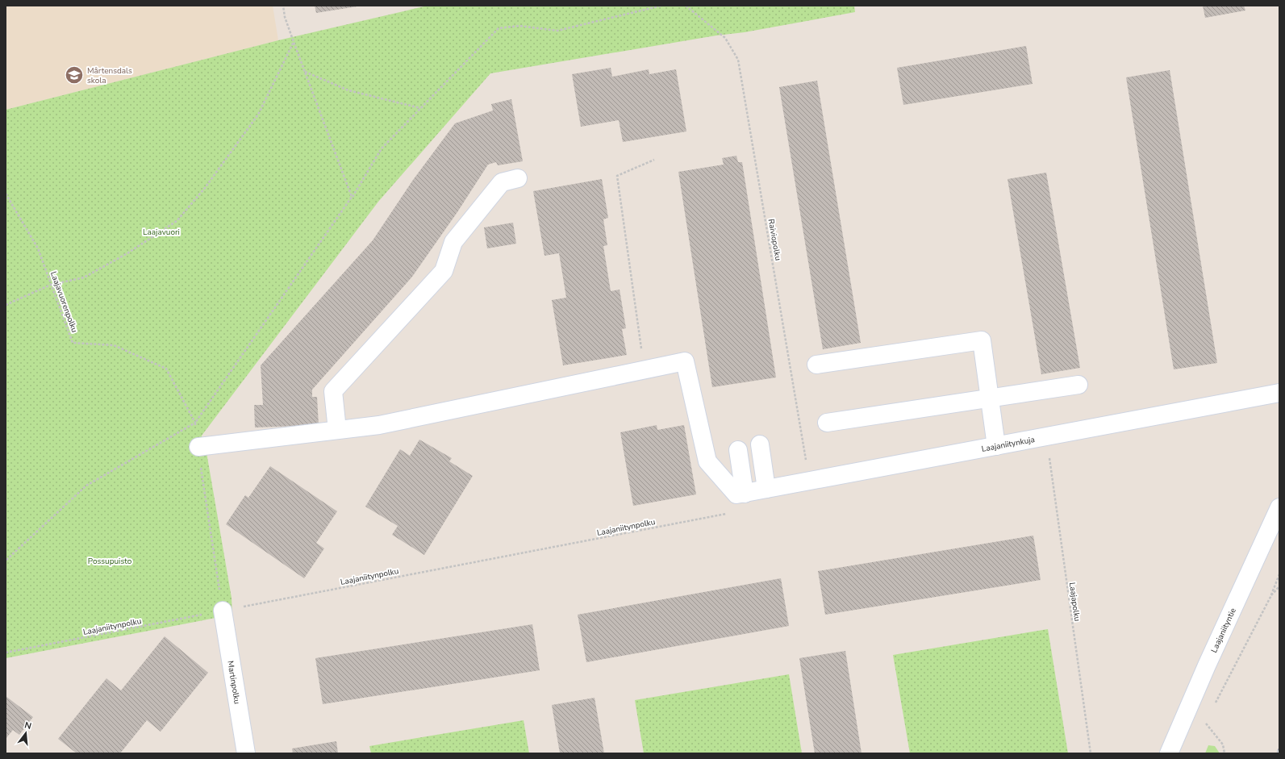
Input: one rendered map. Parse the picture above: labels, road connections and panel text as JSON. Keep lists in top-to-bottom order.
{
  "streets": {
    "street": ["Laajaniitynkuja", "Laajaniityntie", "Martinpolku"],
    "path": [
      "Raiviopolku",
      "Laajavuorenpolku",
      "Laajaniitynpolku",
      "Laajapolku"
    ]
  },
  "crossings": [
    ["Raiviopolku", "Laajaniitynkuja"],
    ["Laajaniitynpolku", "Martinpolku"]
  ],
  "parks": ["Laajavuori", "Possupuisto"],
  "places": {
    "school or university": ["Mårtensdals skola"]
  },
  "north": "top"
}
